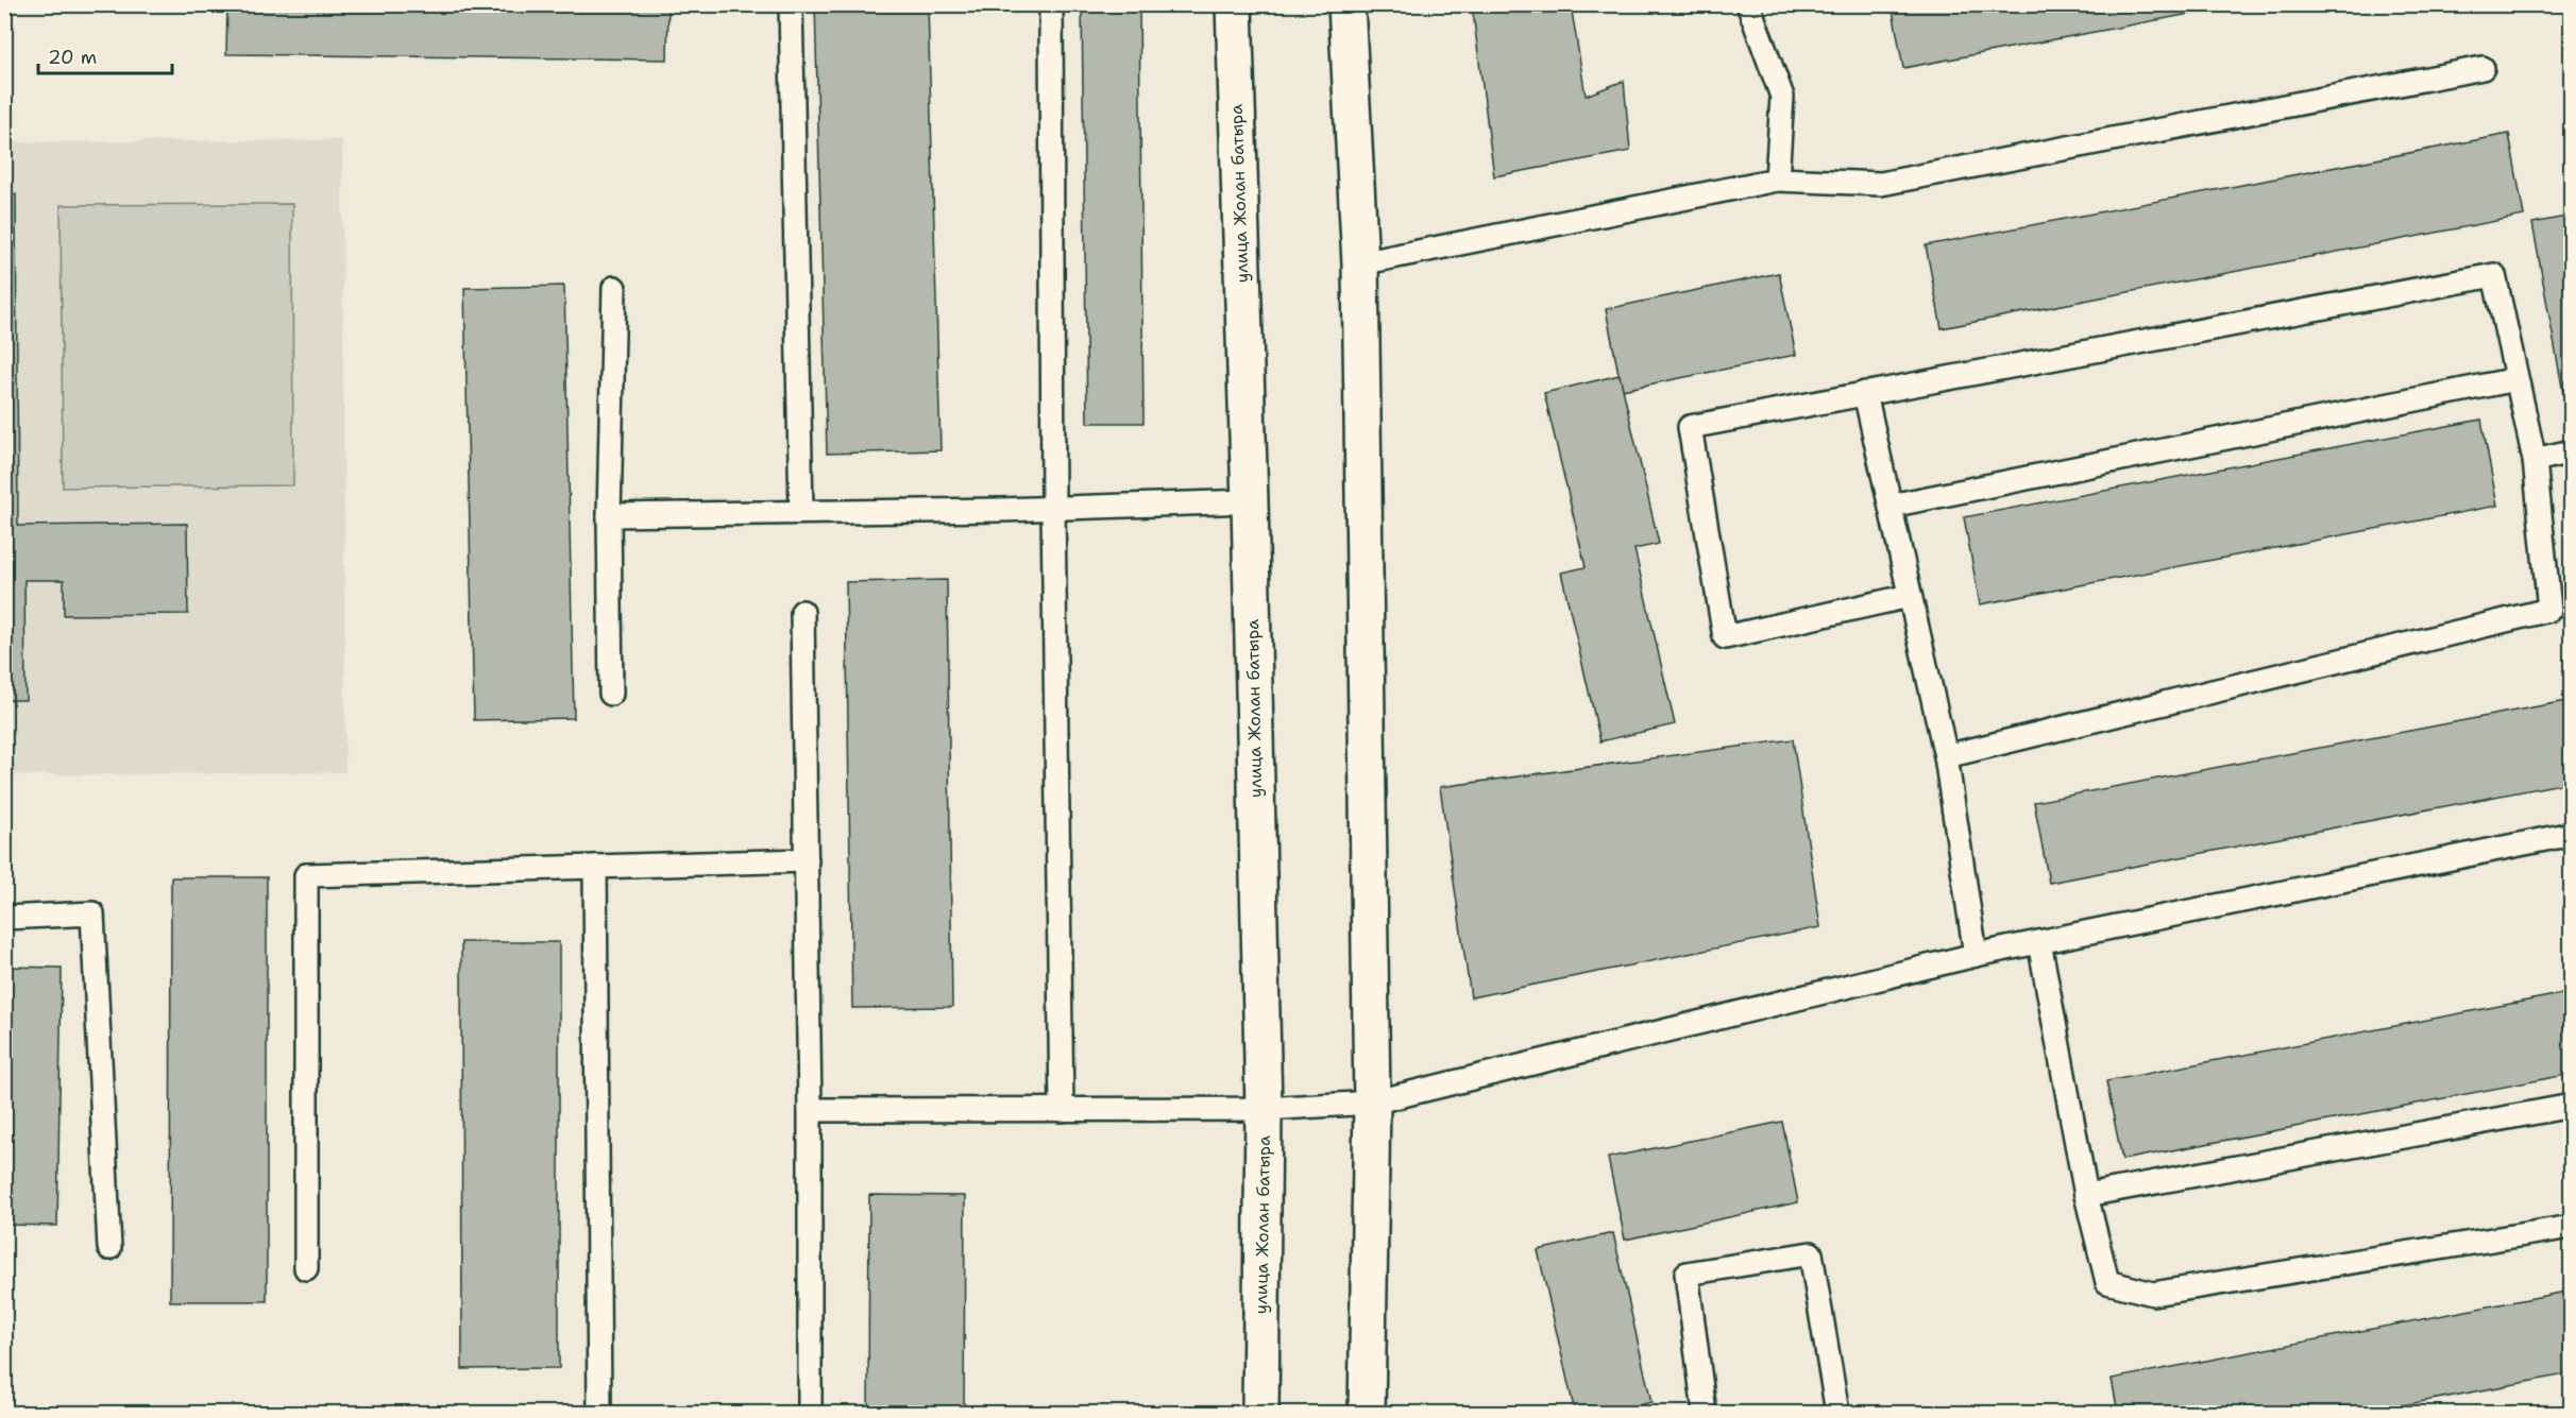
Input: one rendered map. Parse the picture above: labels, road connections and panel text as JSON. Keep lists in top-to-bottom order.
{
  "streets": {
    "street": ["улица Жолан батыра"]
  },
  "scale_bar": "20 m"
}
